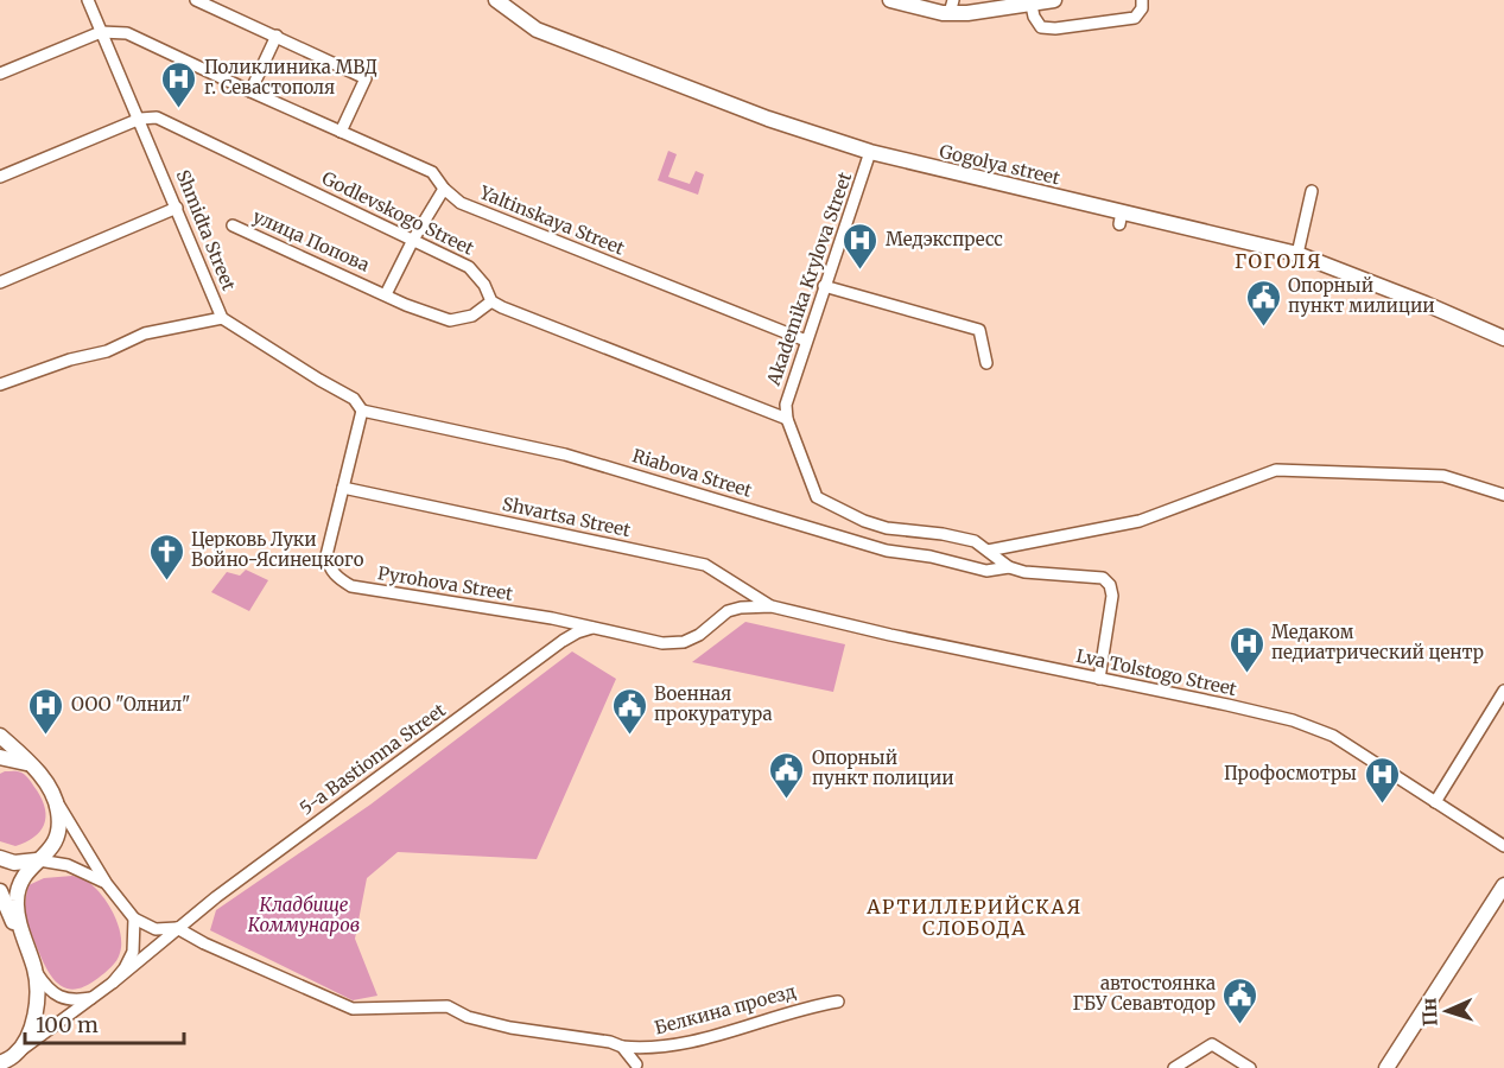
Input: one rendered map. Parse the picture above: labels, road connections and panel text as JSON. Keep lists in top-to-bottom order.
{
  "streets": {
    "main road": ["Gogolya street"],
    "street": [
      "Godlevskogo Street",
      "Yaltinskaya Street",
      "Shmidta Street",
      "Akademika Krylova Street",
      "Riabova Street",
      "Shvartsa Street",
      "Pyrohova Street",
      "Lva Tolstogo Street",
      "5-a Bastionna Street",
      "Белкина проезд"
    ]
  },
  "crossings": [
    ["Gogolya street", "Akademika Krylova Street"],
    ["Godlevskogo Street", "Shmidta Street"],
    ["Yaltinskaya Street", "Shmidta Street"],
    ["Yaltinskaya Street", "Akademika Krylova Street"],
    ["Shmidta Street", "Riabova Street"],
    ["Akademika Krylova Street", "Riabova Street"],
    ["Riabova Street", "Lva Tolstogo Street"],
    ["Shvartsa Street", "Pyrohova Street"],
    ["Shvartsa Street", "Lva Tolstogo Street"],
    ["Pyrohova Street", "Lva Tolstogo Street"],
    ["Pyrohova Street", "5-a Bastionna Street"],
    ["5-a Bastionna Street", "Белкина проезд"]
  ],
  "districts": ["ГОГОЛЯ", "АРТИЛЛЕРИЙСКАЯ СЛОБОДА"],
  "parks": ["Кладбище Коммунаров"],
  "places": {
    "hospital": [
      "Поликлиника МВД г. Севастополя",
      "Медэкспресс",
      "Медаком педиатрический центр",
      "ООО \"Олнил\"",
      "Профосмотры"
    ],
    "public building": [
      "Опорный пункт милиции",
      "Военная прокуратура",
      "Опорный пункт полиции",
      "автостоянка ГБУ Севавтодор"
    ],
    "church": ["Церковь Луки Войно-Ясинецкого"]
  },
  "scale_bar": "100 m",
  "north": "left"
}
